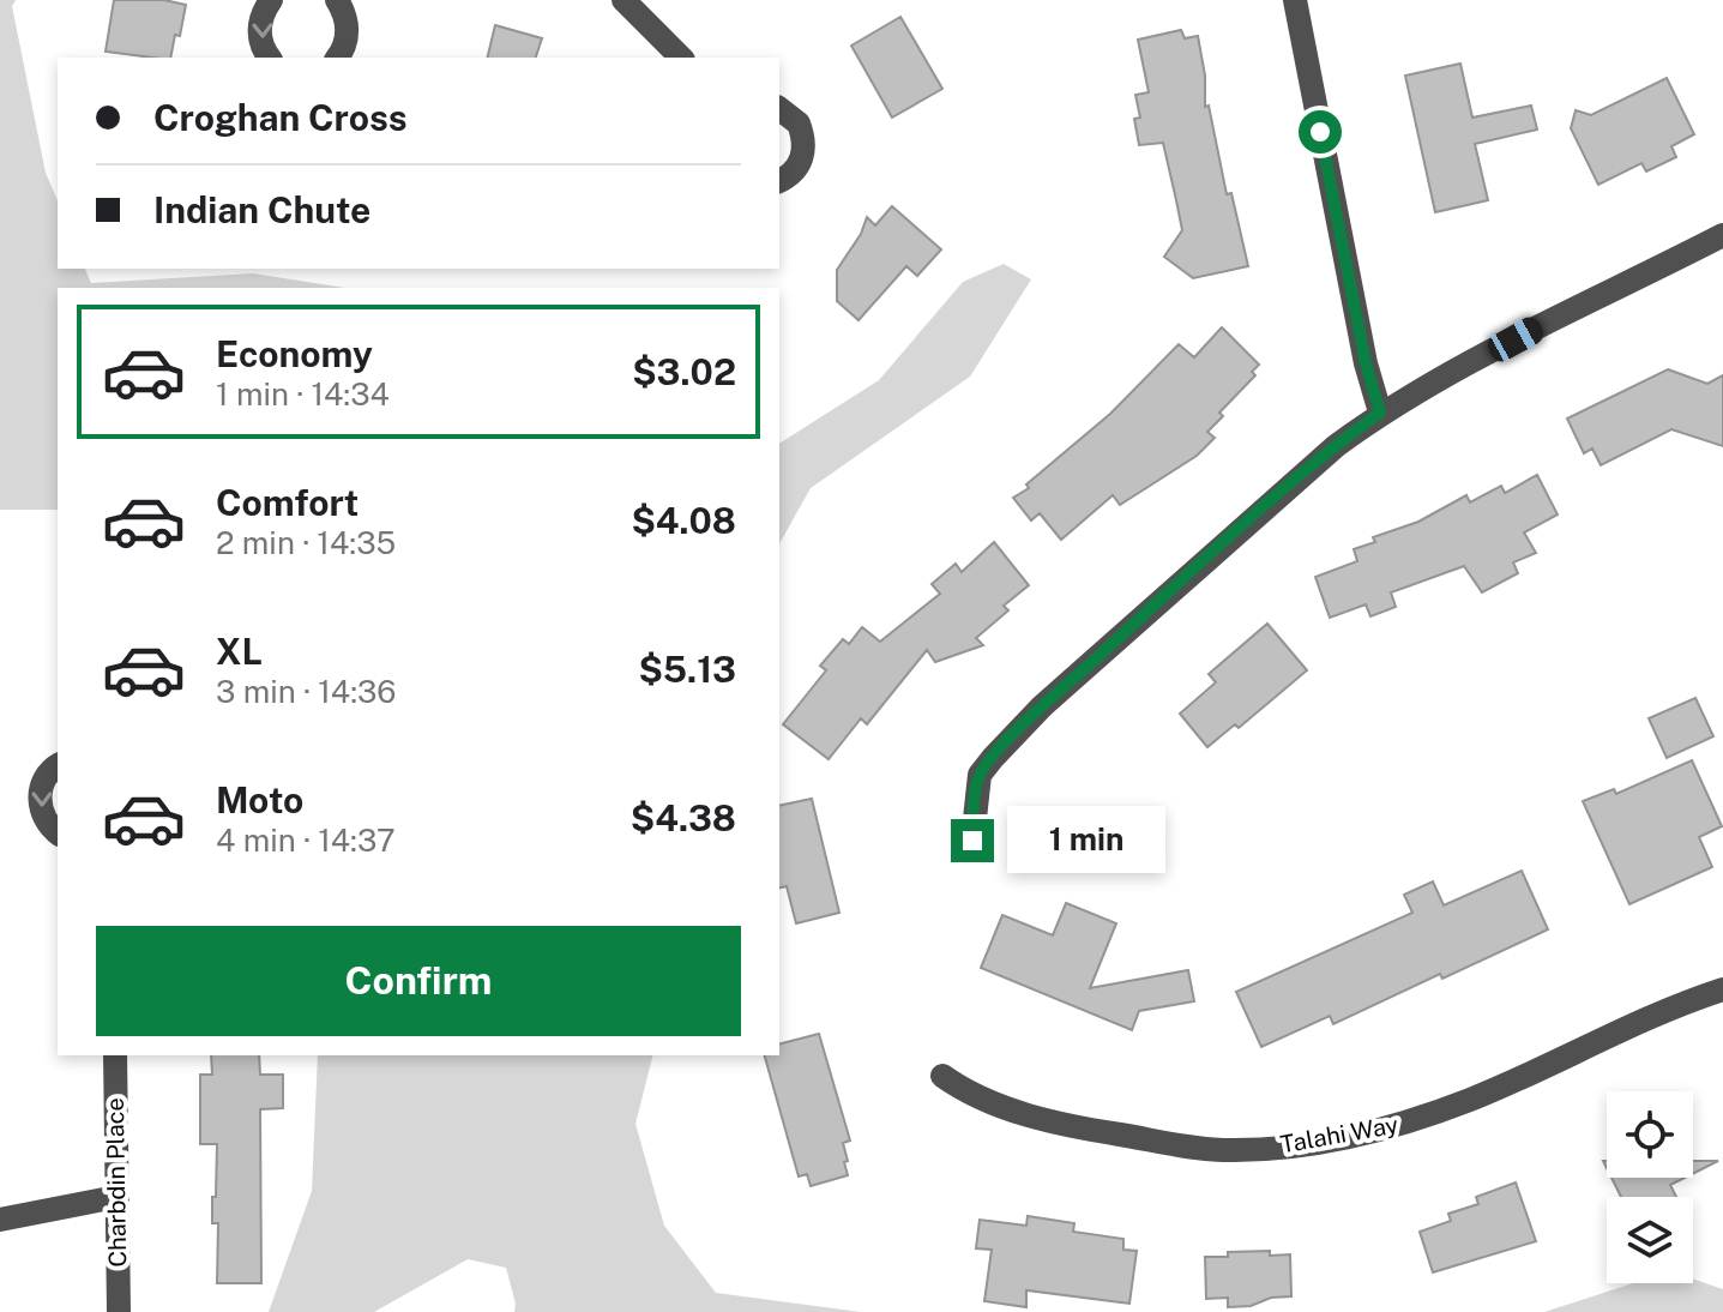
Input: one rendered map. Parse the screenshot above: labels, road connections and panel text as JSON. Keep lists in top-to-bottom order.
{
  "streets": {
    "street": ["Talahi Way", "Charbdin Place"]
  },
  "page": {
    "banner": ["Croghan Cross", "Indian Chute"],
    "list": [
      {
        "name": "Economy",
        "note": "1 min · 14:34",
        "value": "$3.02"
      },
      {
        "name": "Comfort",
        "note": "2 min · 14:35",
        "value": "$4.08"
      },
      {
        "name": "XL",
        "note": "3 min · 14:36",
        "value": "$5.13"
      },
      {
        "name": "Moto",
        "note": "4 min · 14:37",
        "value": "$4.38"
      }
    ],
    "bubble": "1 min",
    "buttons": "Confirm"
  }
}
